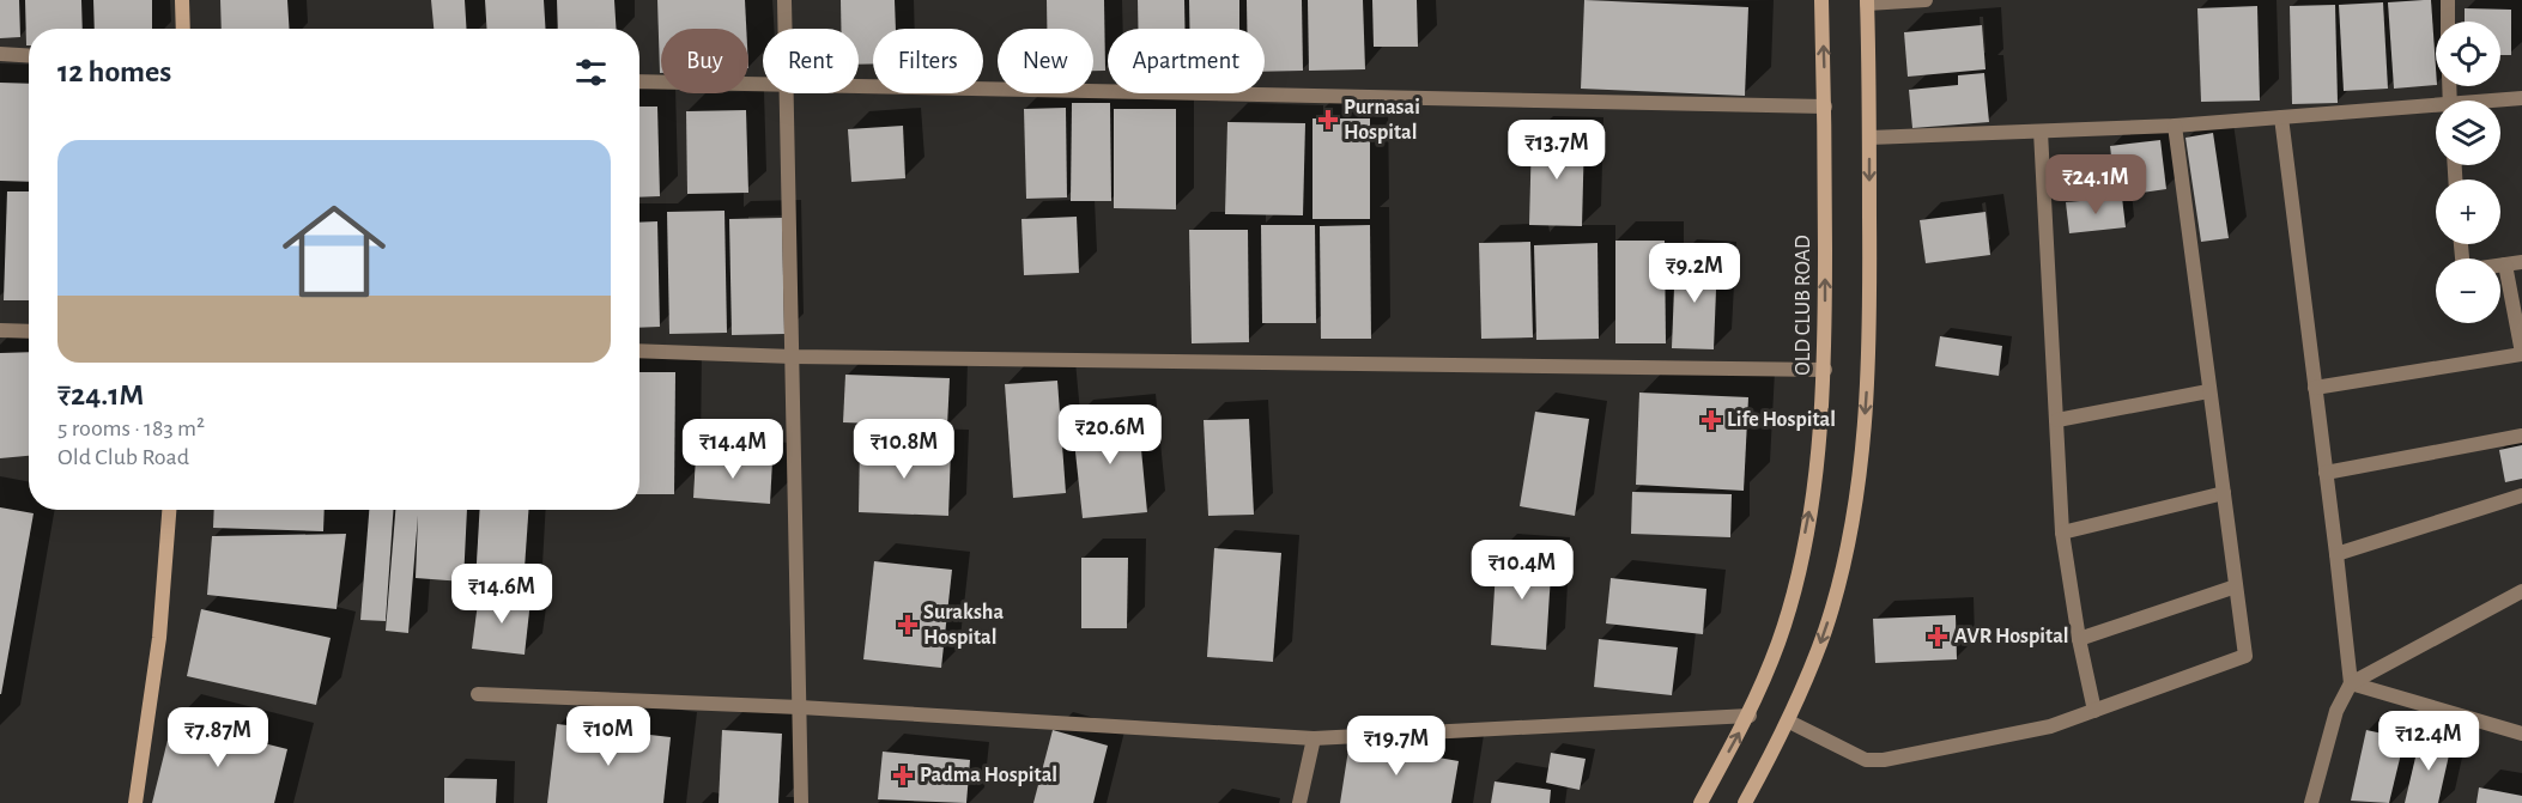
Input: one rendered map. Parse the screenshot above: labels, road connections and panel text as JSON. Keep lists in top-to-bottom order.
{
  "streets": {
    "street": ["OLD CLUB ROAD"]
  },
  "places": {
    "health": [
      "Purnasai Hospital",
      "Life Hospital",
      "Suraksha Hospital",
      "AVR Hospital",
      "Padma Hospital"
    ]
  },
  "page": {
    "map_buttons": ["+", "−"],
    "chip": [
      "Buy",
      "Rent",
      "Filters",
      "New",
      "Apartment"
    ],
    "heading": "12 homes",
    "list": [
      {
        "name": "₹24.1M",
        "note": "5 rooms · 183 m² · Old Club Road"
      }
    ],
    "price": [
      "₹13.7M",
      "₹24.1M",
      "₹9.2M",
      "₹20.6M",
      "₹14.4M",
      "₹10.8M",
      "₹10.4M",
      "₹14.6M",
      "₹10M",
      "₹7.87M",
      "₹12.4M",
      "₹19.7M"
    ]
  }
}
